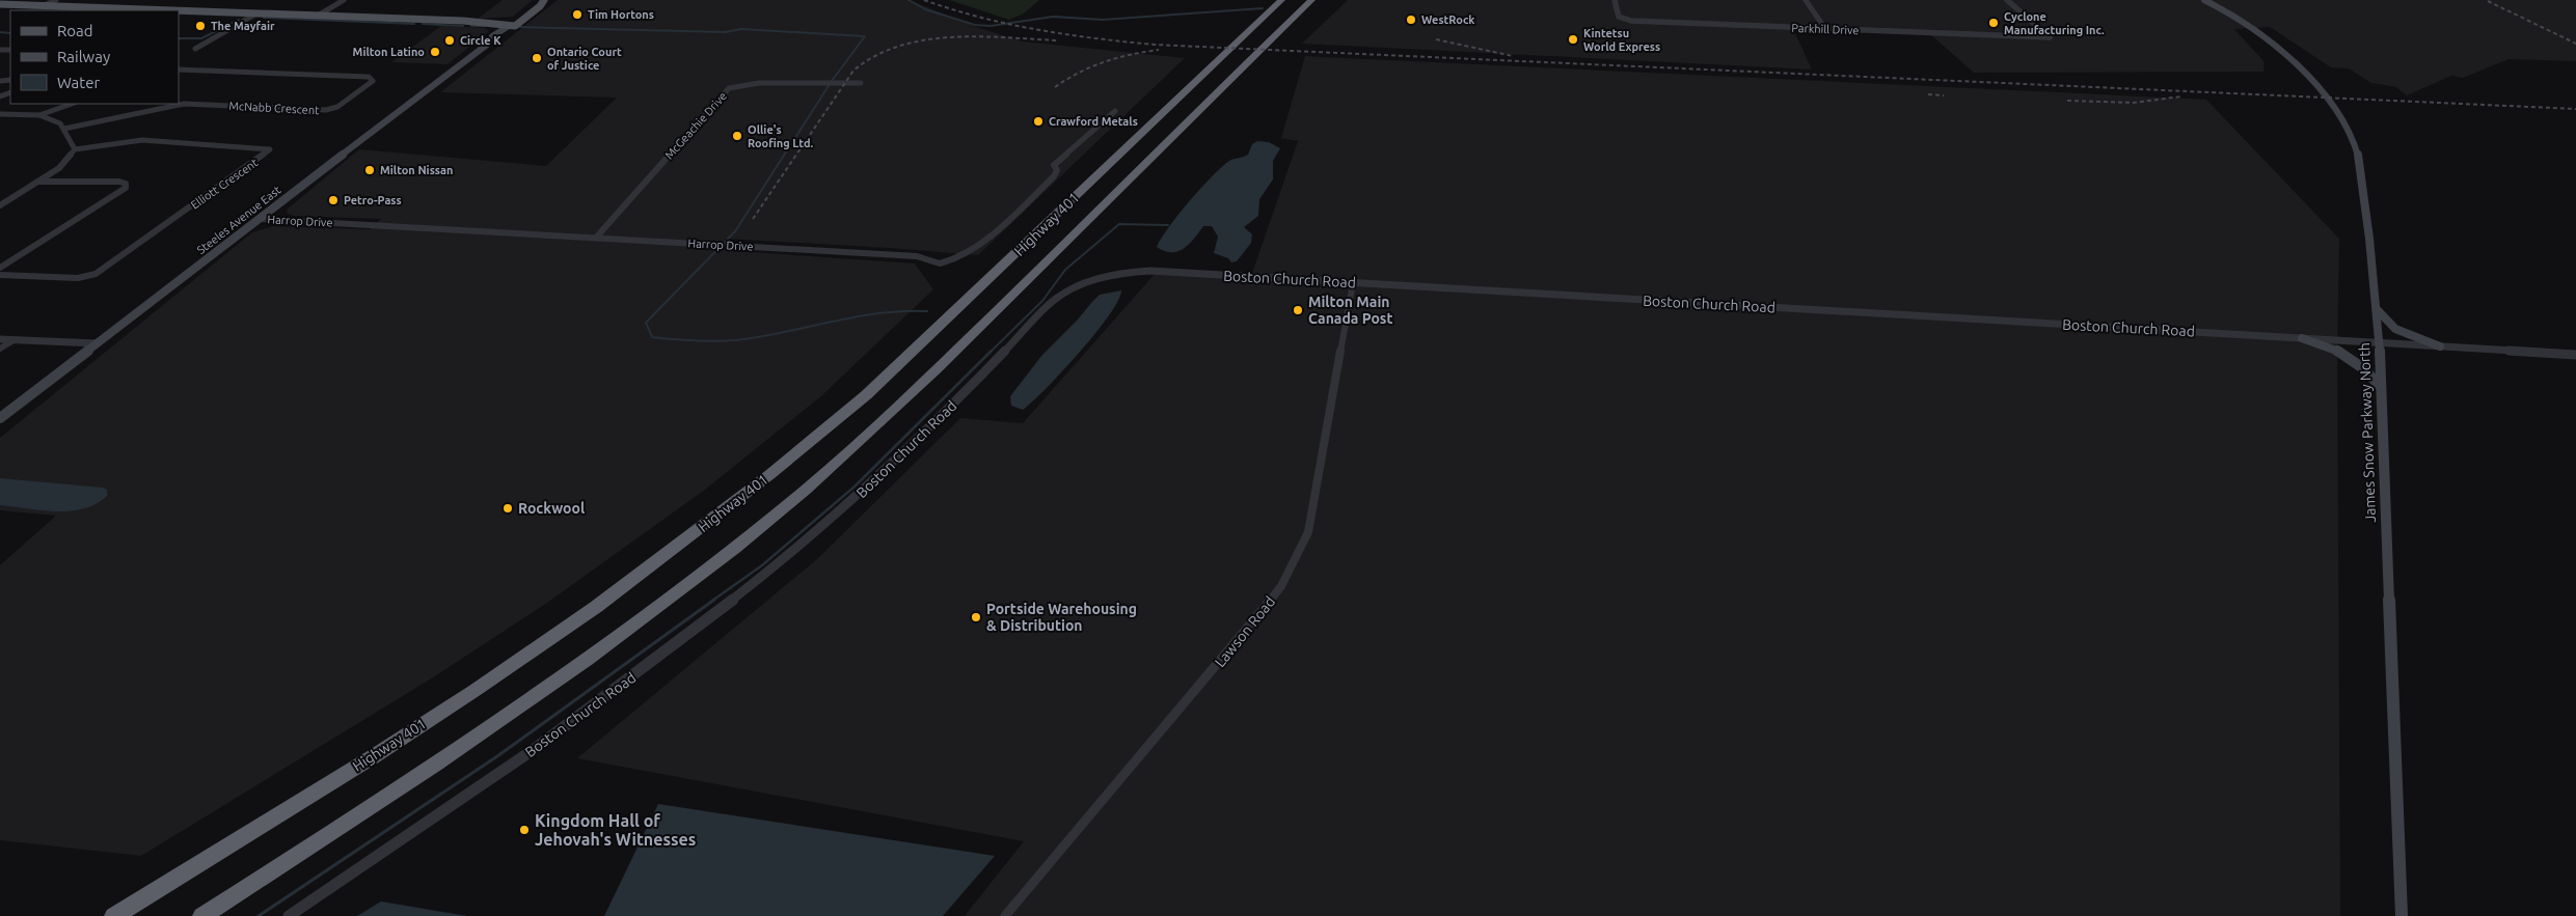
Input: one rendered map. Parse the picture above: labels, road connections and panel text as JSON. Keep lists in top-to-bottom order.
{
  "streets": {
    "highway": ["Highway 401"],
    "main road": ["Steeles Avenue East", "James Snow Parkway North"],
    "street": [
      "Parkhill Drive",
      "McNabb Crescent",
      "McGeachie Drive",
      "Elliott Crescent",
      "Harrop Drive",
      "Boston Church Road",
      "Lawson Road"
    ]
  },
  "crossings": [
    ["McGeachie Drive", "Harrop Drive"],
    ["Steeles Avenue East", "Harrop Drive"],
    ["Boston Church Road", "James Snow Parkway North"],
    ["Boston Church Road", "Lawson Road"]
  ],
  "places": [
    "Tim Hortons",
    "WestRock",
    "Cyclone Manufacturing Inc.",
    "The Mayfair",
    "Kintetsu World Express",
    "Circle K",
    "Milton Latino",
    "Ontario Court of Justice",
    "Crawford Metals",
    "Ollie's Roofing Ltd.",
    "Milton Nissan",
    "Petro-Pass",
    "Milton Main Canada Post",
    "Rockwool",
    "Portside Warehousing & Distribution",
    "Kingdom Hall of Jehovah's Witnesses"
  ],
  "legend": ["Road", "Railway", "Water"]
}
